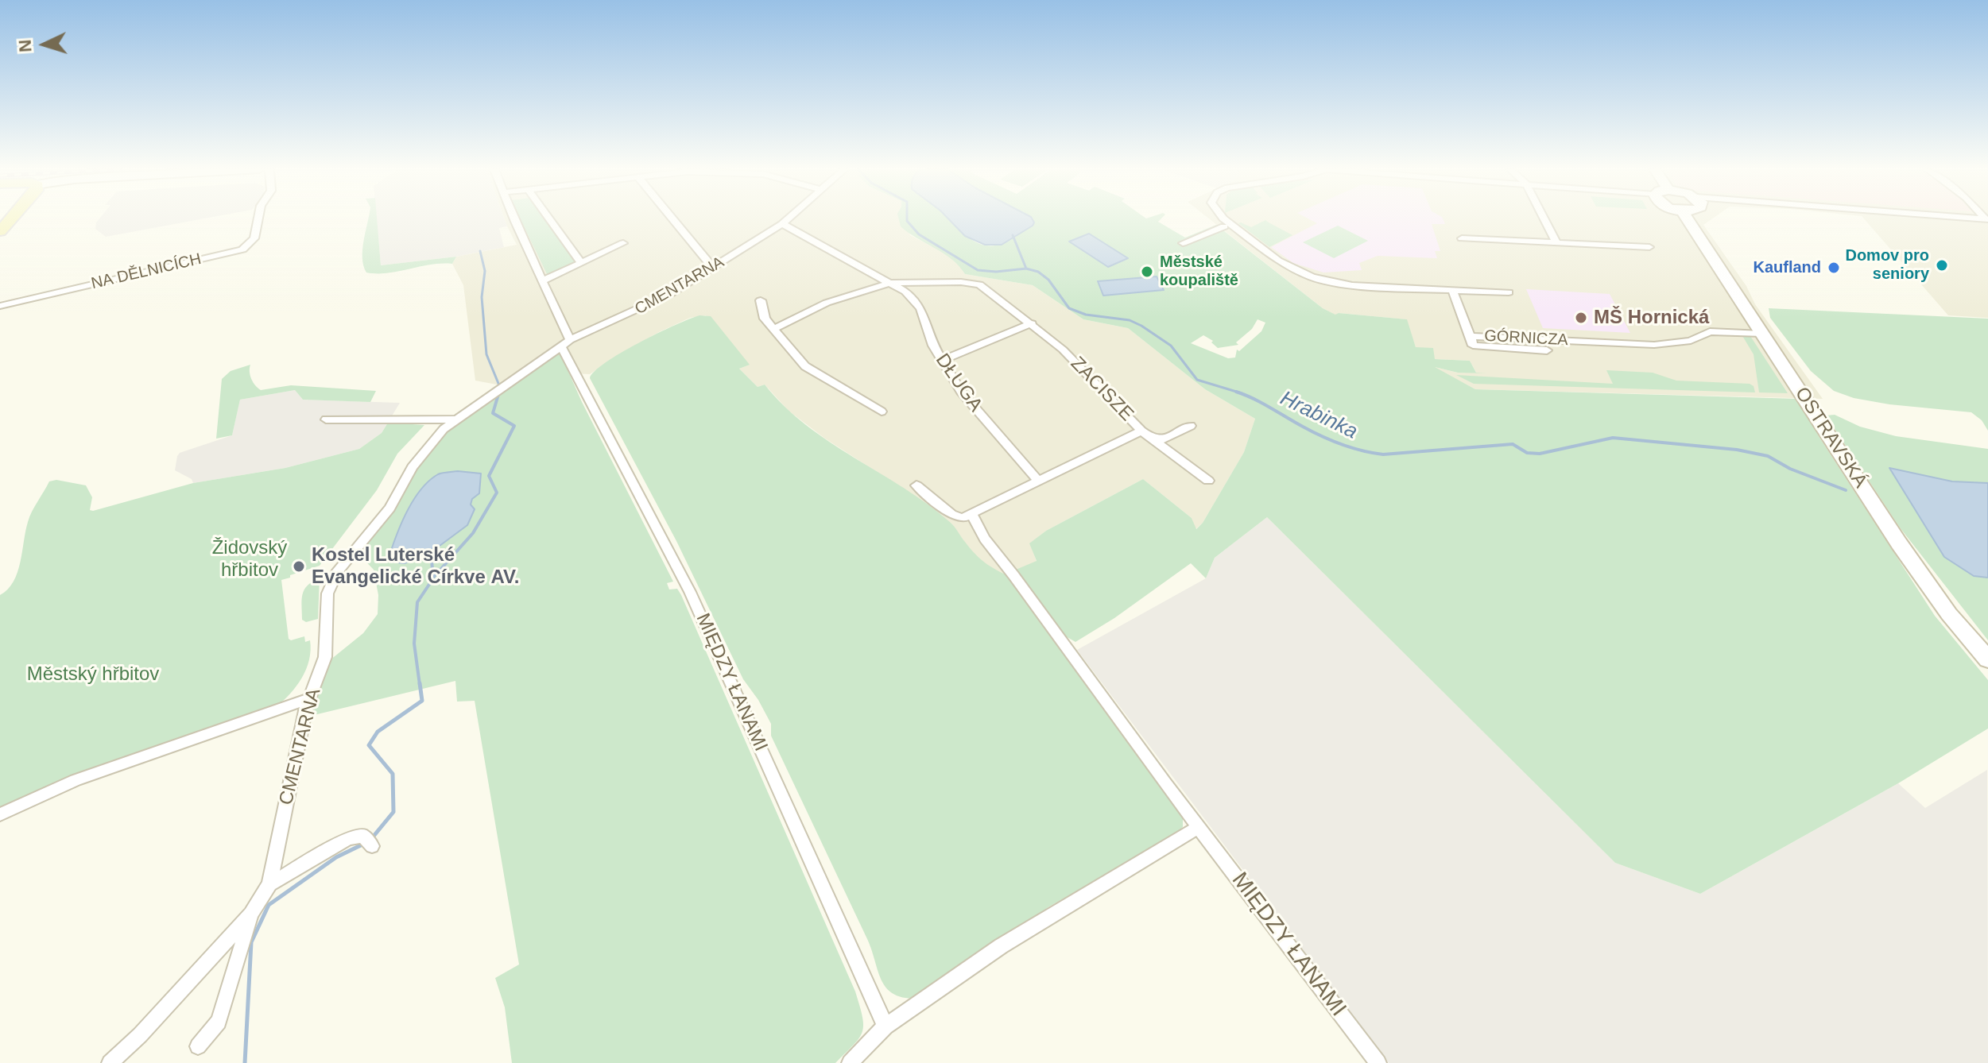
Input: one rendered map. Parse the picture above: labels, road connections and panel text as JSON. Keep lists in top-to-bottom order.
{
  "streets": {
    "street": [
      "NA DĚLNICÍCH",
      "CMENTARNA",
      "GÓRNICZA",
      "DŁUGA",
      "ZACISZE",
      "OSTRAVSKÁ",
      "MIĘDZY ŁANAMI"
    ]
  },
  "crossings": [
    ["CMENTARNA", "DŁUGA"],
    ["CMENTARNA", "MIĘDZY ŁANAMI"],
    ["GÓRNICZA", "OSTRAVSKÁ"],
    ["DŁUGA", "ZACISZE"]
  ],
  "water": ["Hrabinka"],
  "parks": ["Židovský hřbitov", "Městský hřbitov"],
  "places": [
    "Domov pro seniory",
    "Kaufland",
    "Městské koupaliště",
    "MŠ Hornická",
    "Kostel Luterské Evangelické Církve AV."
  ],
  "north": "left"
}
